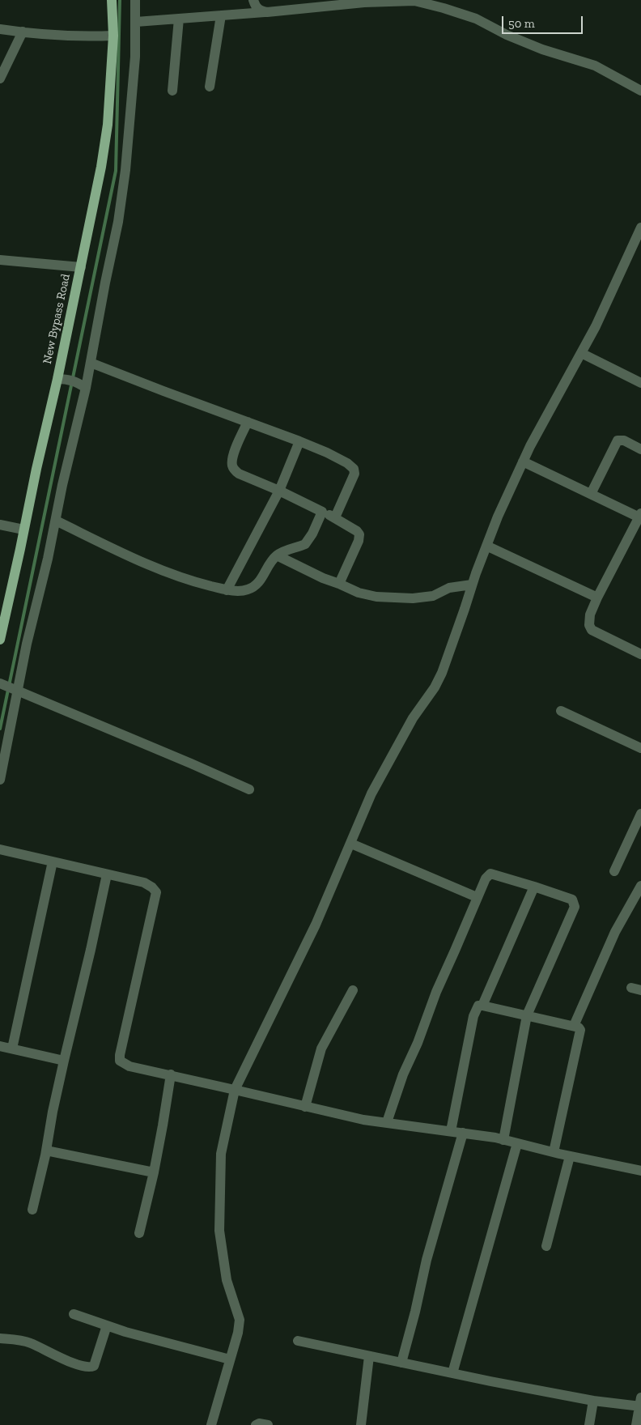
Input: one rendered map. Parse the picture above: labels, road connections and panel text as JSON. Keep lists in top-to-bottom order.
{
  "streets": {
    "main road": ["New Bypass Road"]
  },
  "scale_bar": "50 m"
}
